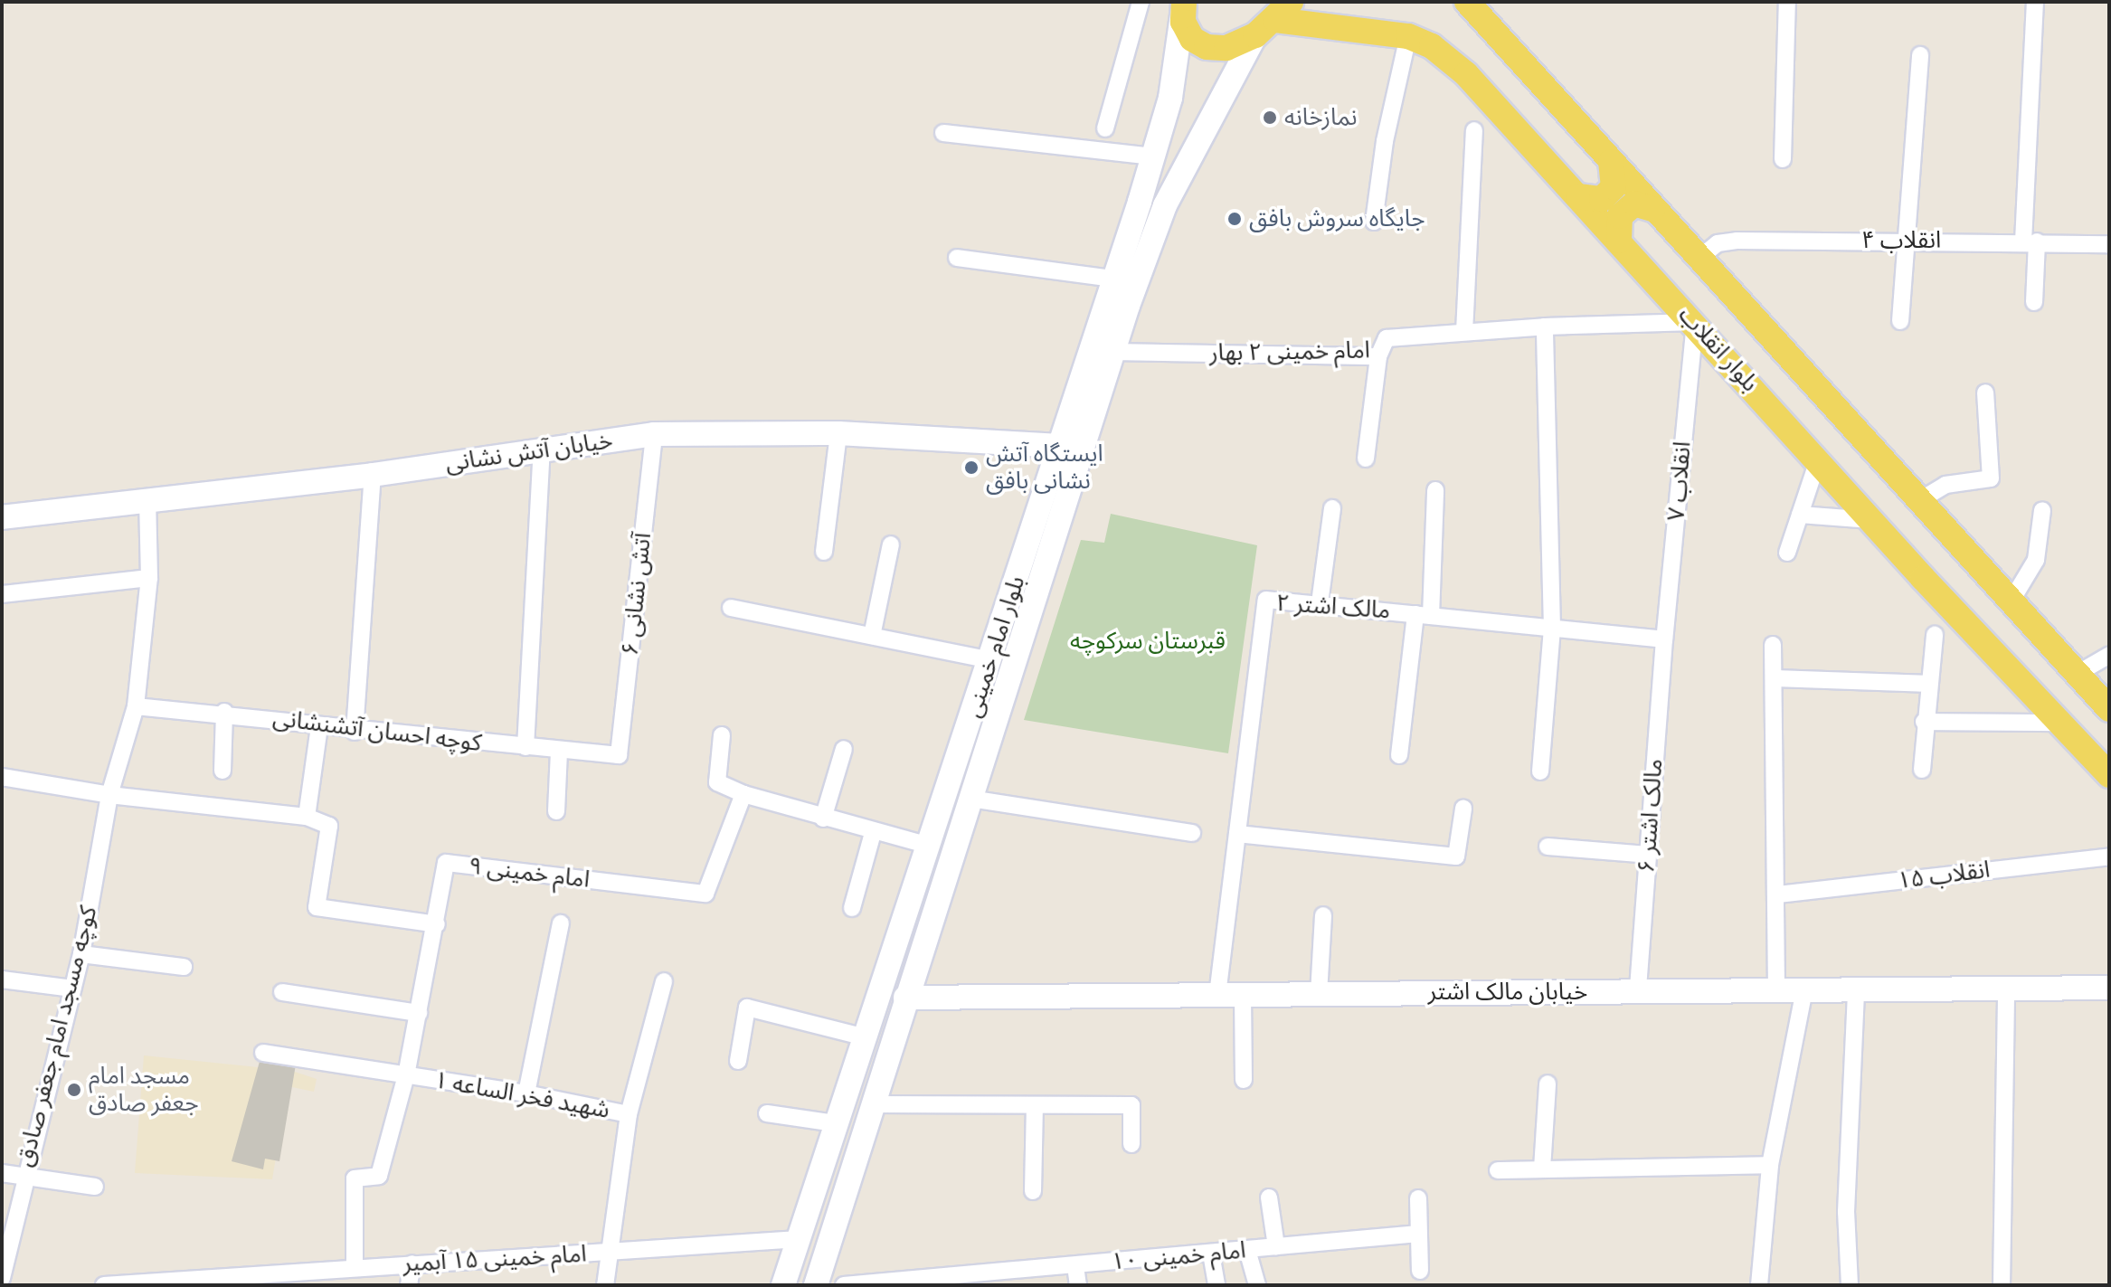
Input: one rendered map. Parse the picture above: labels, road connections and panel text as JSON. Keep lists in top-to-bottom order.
{
  "streets": {
    "main road": [
      "بلوار انقلاب",
      "خیابان آتش نشانی",
      "بلوار امام خمینی",
      "خیابان مالک اشتر"
    ],
    "street": [
      "انقلاب ۴",
      "امام خمینی ۲ بهار",
      "انقلاب ۷",
      "آتش نشانی ۶",
      "مالک اشتر ۲",
      "کوچه احسان آتشنشانی",
      "مالک اشتر ۶",
      "امام خمینی ۹",
      "انقلاب ۱۵",
      "کوچه مسجد امام جعفر صادق",
      "شهید فخر الساعه ۱",
      "امام خمینی ۱۰",
      "امام خمینی ۱۵ آبمیر"
    ]
  },
  "crossings": [
    ["انقلاب ۴", "بلوار انقلاب"],
    ["بلوار انقلاب", "امام خمینی ۲ بهار"],
    ["بلوار انقلاب", "انقلاب ۷"],
    ["بلوار انقلاب", "بلوار امام خمینی"],
    ["امام خمینی ۲ بهار", "انقلاب ۷"],
    ["امام خمینی ۲ بهار", "بلوار امام خمینی"],
    ["خیابان آتش نشانی", "آتش نشانی ۶"],
    ["خیابان آتش نشانی", "بلوار امام خمینی"],
    ["خیابان آتش نشانی", "کوچه مسجد امام جعفر صادق"],
    ["انقلاب ۷", "مالک اشتر ۲"],
    ["انقلاب ۷", "مالک اشتر ۶"],
    ["آتش نشانی ۶", "کوچه احسان آتشنشانی"],
    ["مالک اشتر ۲", "مالک اشتر ۶"],
    ["مالک اشتر ۲", "خیابان مالک اشتر"],
    ["بلوار امام خمینی", "خیابان مالک اشتر"],
    ["بلوار امام خمینی", "امام خمینی ۱۵ آبمیر"],
    ["کوچه احسان آتشنشانی", "کوچه مسجد امام جعفر صادق"],
    ["مالک اشتر ۶", "خیابان مالک اشتر"],
    ["امام خمینی ۹", "شهید فخر الساعه ۱"],
    ["امام خمینی ۹", "امام خمینی ۱۵ آبمیر"],
    ["شهید فخر الساعه ۱", "امام خمینی ۱۵ آبمیر"]
  ],
  "parks": ["قبرستان سرکوچه"],
  "places": [
    "نمازخانه",
    "جایگاه سروش بافق",
    "ایستگاه آتش نشانی بافق",
    "مسجد امام جعفر صادق"
  ]
}
